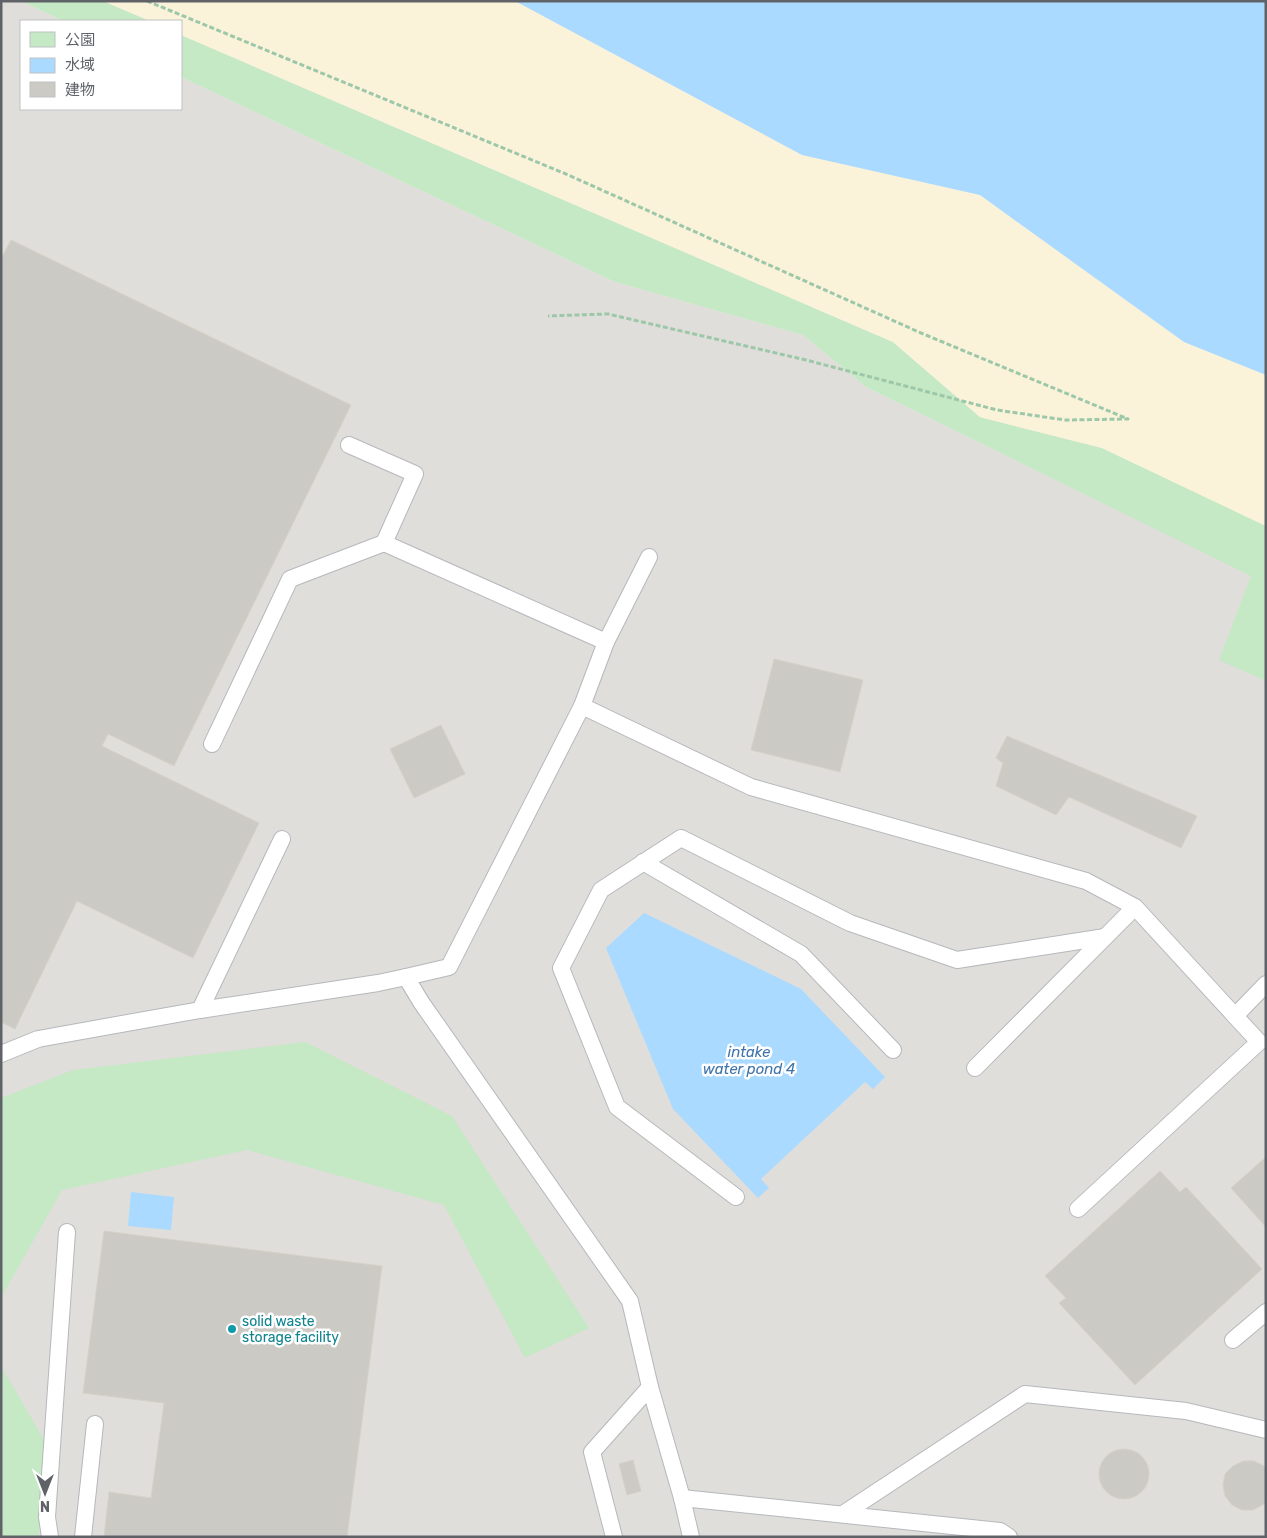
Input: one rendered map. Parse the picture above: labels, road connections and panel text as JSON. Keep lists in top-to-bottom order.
{
  "water": ["intake water pond 4"],
  "places": ["solid waste storage facility"],
  "legend": ["公園", "水域", "建物"],
  "north": "bottom"
}
